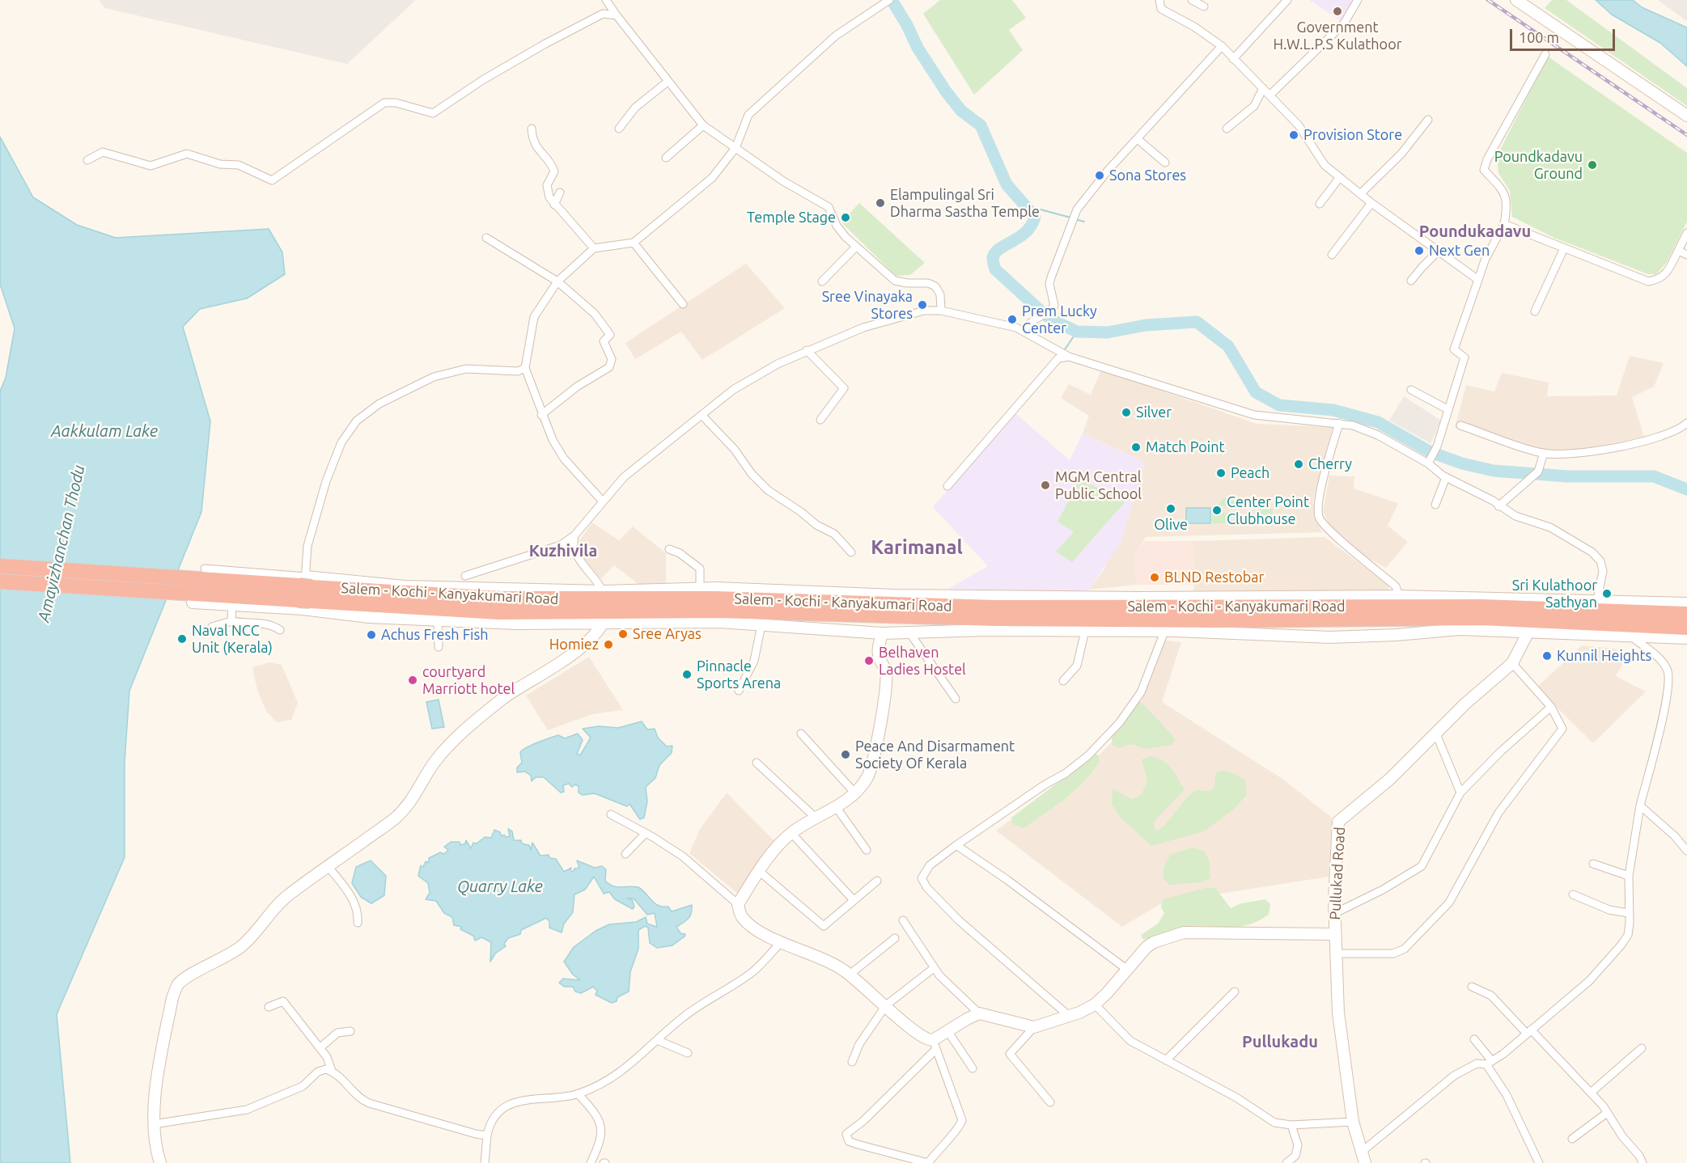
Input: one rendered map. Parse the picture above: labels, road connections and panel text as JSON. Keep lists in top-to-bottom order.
{
  "streets": {
    "highway": ["Salem - Kochi - Kanyakumari Road"],
    "street": ["Pullukad Road"]
  },
  "districts": [
    "Poundukadavu",
    "Karimanal",
    "Kuzhivila",
    "Pullukadu"
  ],
  "water": ["Aakkulam Lake", "Amayizhanchan Thodu", "Quarry Lake"],
  "places": [
    "Government H.W.L.P.S Kulathoor",
    "Provision Store",
    "Poundkadavu Ground",
    "Sona Stores",
    "Elampulingal Sri Dharma Sastha Temple",
    "Temple Stage",
    "Next Gen",
    "Sree Vinayaka Stores",
    "Prem Lucky Center",
    "Silver",
    "Match Point",
    "Cherry",
    "Peach",
    "MGM Central Public School",
    "Olive",
    "Center Point Clubhouse",
    "BLND Restobar",
    "Sri Kulathoor Sathyan",
    "Sree Aryas",
    "Achus Fresh Fish",
    "Naval NCC Unit (Kerala)",
    "Homiez",
    "Kunnil Heights",
    "Belhaven Ladies Hostel",
    "Pinnacle Sports Arena",
    "courtyard Marriott hotel",
    "Peace And Disarmament Society Of Kerala"
  ],
  "scale_bar": "100 m"
}
